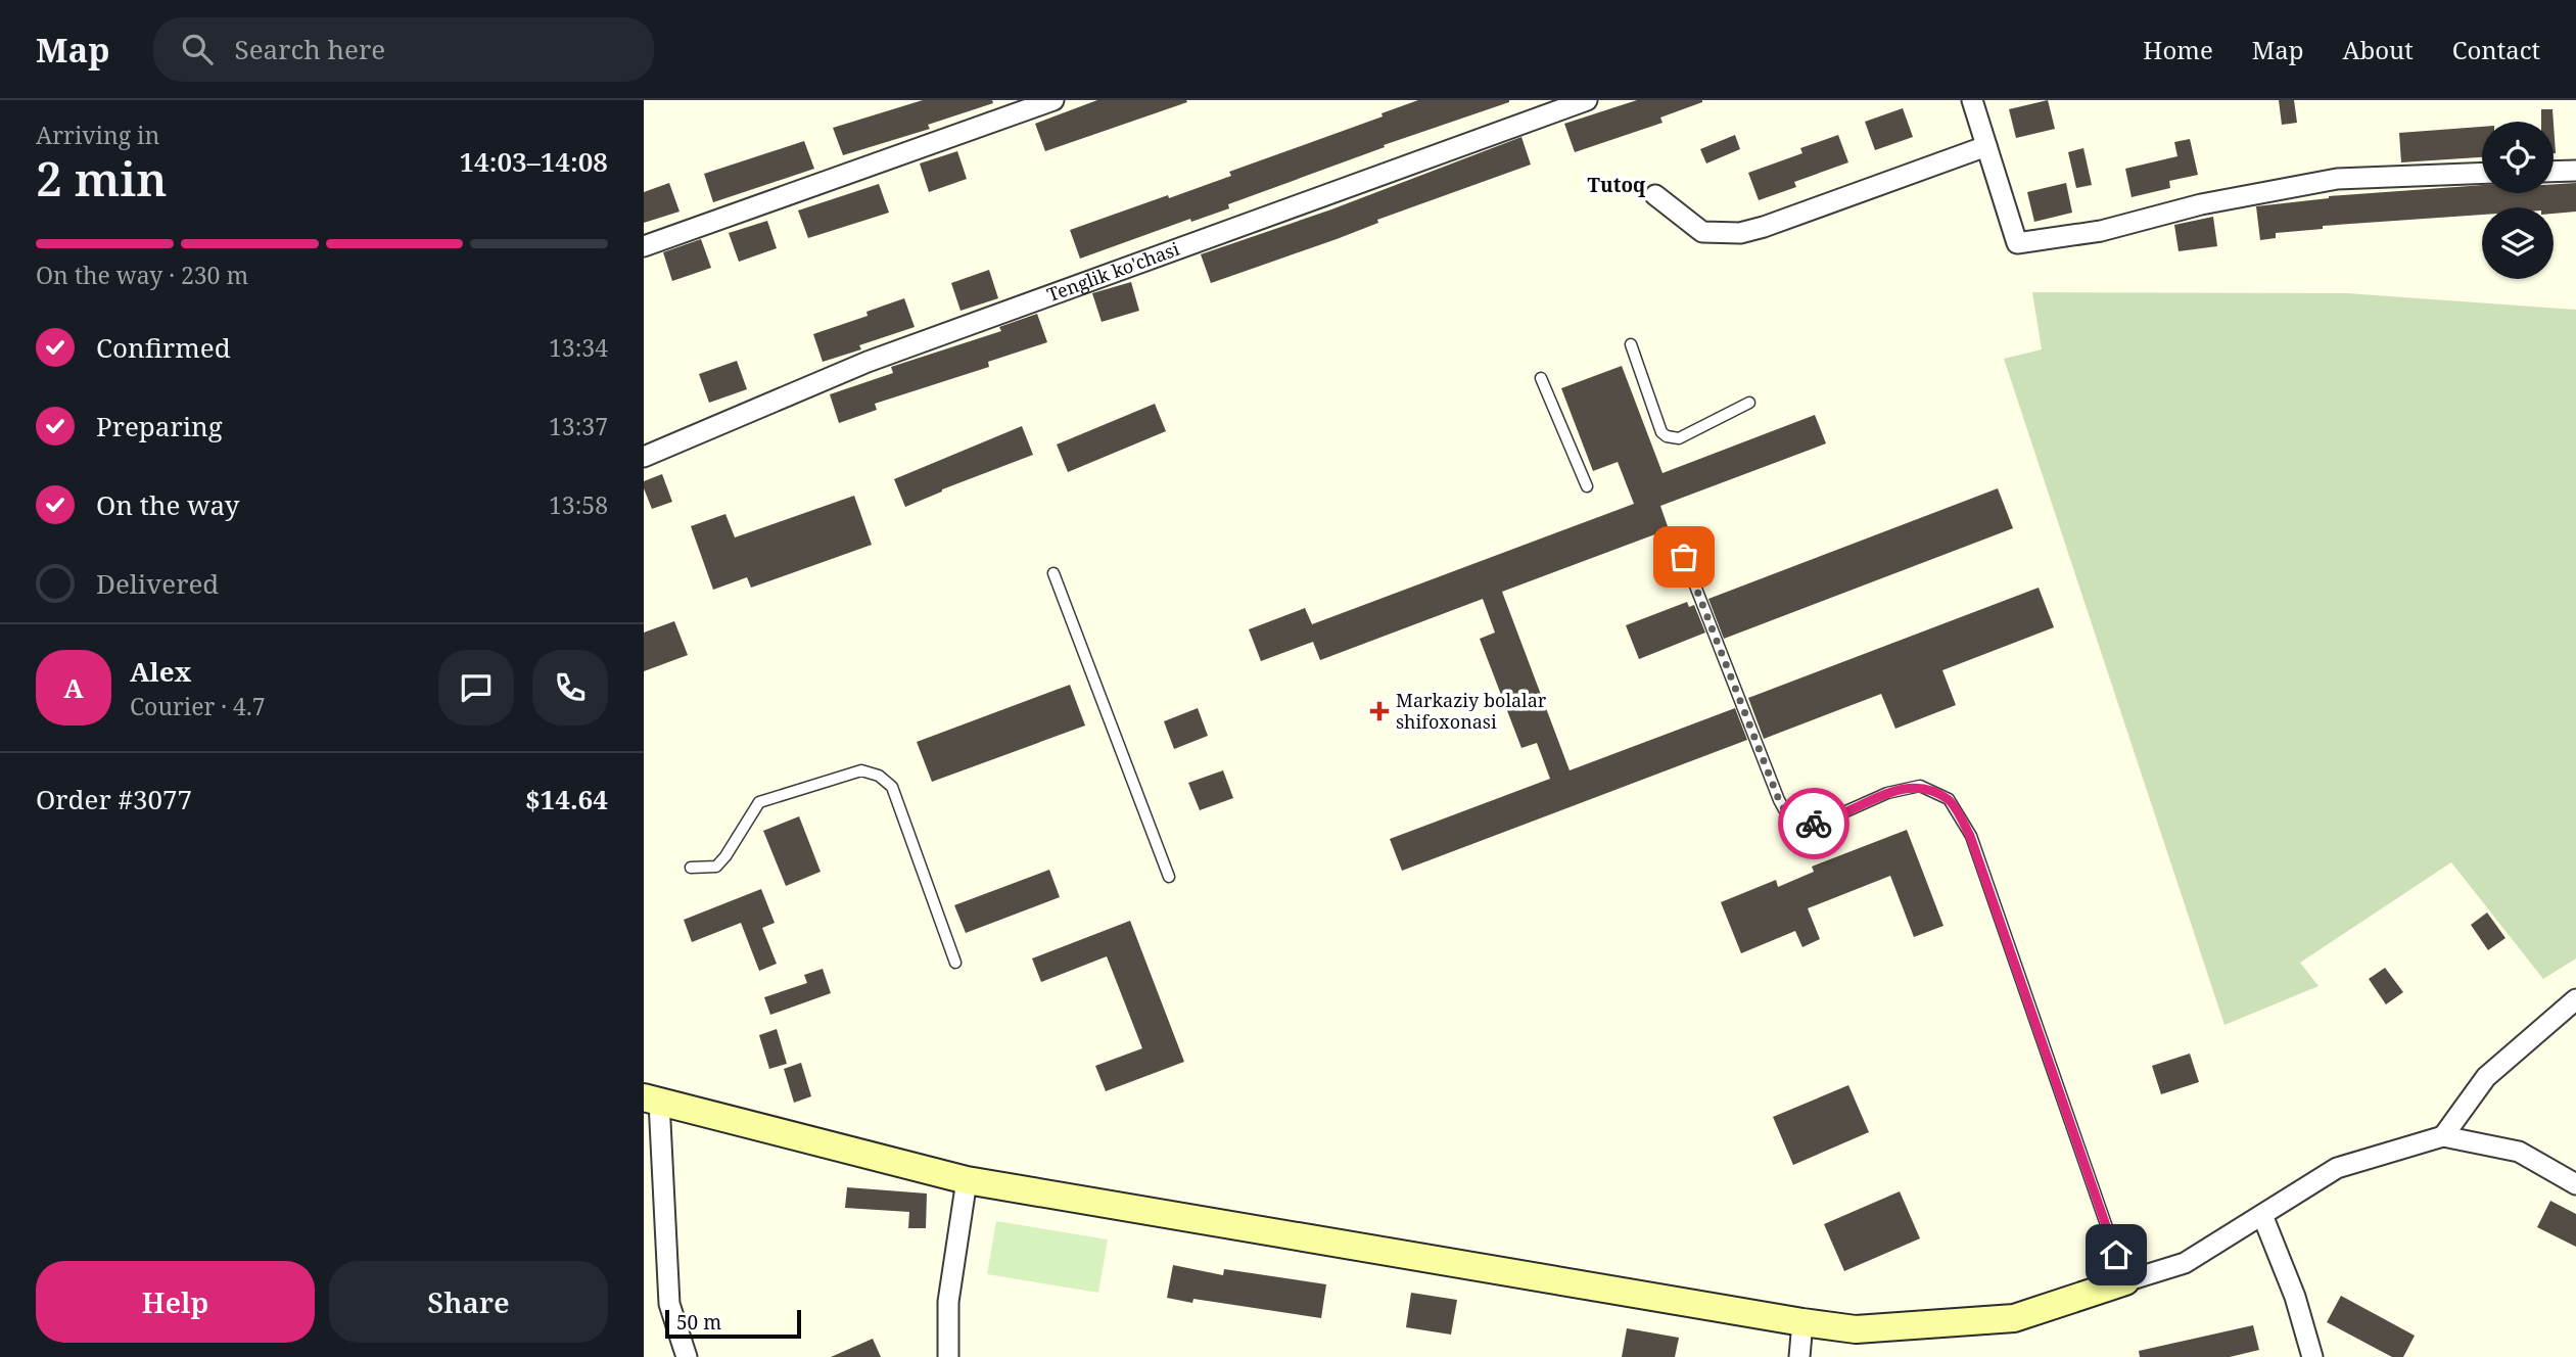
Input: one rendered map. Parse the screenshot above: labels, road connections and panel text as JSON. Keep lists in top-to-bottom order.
{
  "streets": {
    "street": ["Tenglik ko'chasi"]
  },
  "districts": ["Tutoq"],
  "places": {
    "health": ["Markaziy bolalar shifoxonasi"]
  },
  "scale_bar": "50 m",
  "page": {
    "header": "Map",
    "search": "Search here",
    "nav": [
      "Home",
      "Map",
      "About",
      "Contact"
    ],
    "heading": ["2 min", "Arriving in", "14:03–14:08"],
    "panel": [
      "Alex",
      "Courier · 4.7",
      "Order #3077",
      "$14.64"
    ],
    "bar": "On the way · 230 m",
    "list": [
      ["Confirmed", "13:34"],
      ["Preparing", "13:37"],
      ["On the way", "13:58"],
      "Delivered"
    ],
    "round": "A",
    "buttons": ["Help", "Share"],
    "scale": "50 m"
  }
}
